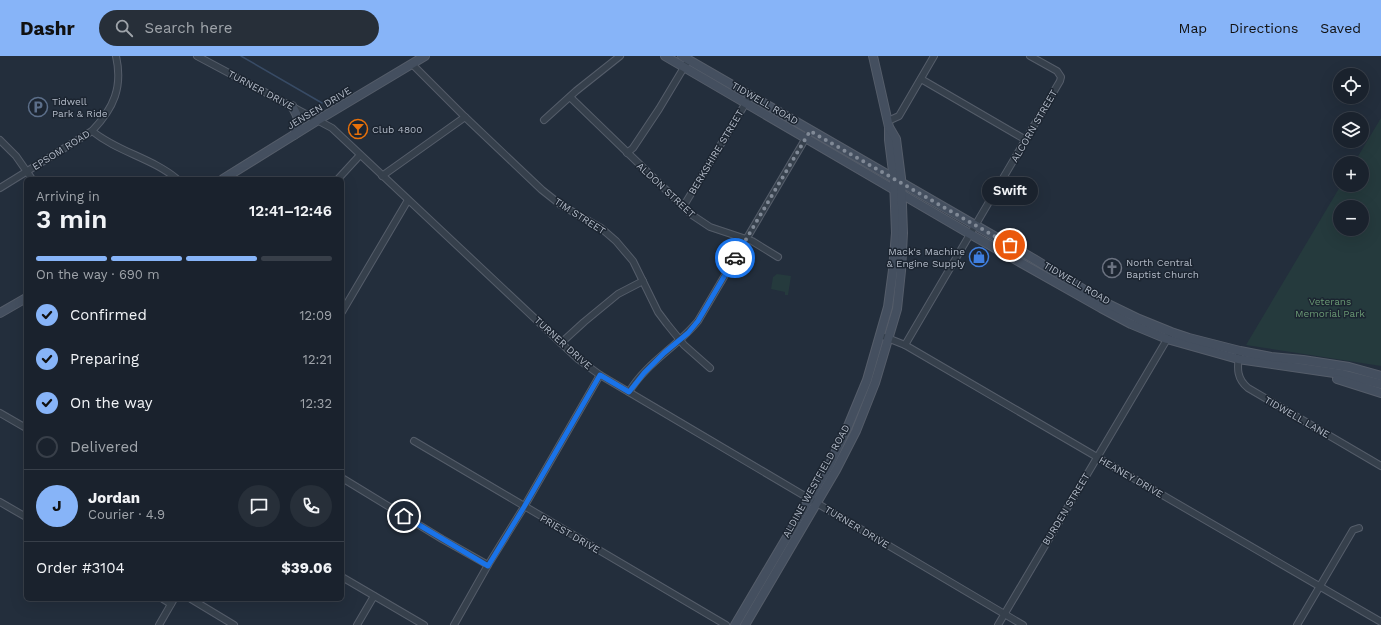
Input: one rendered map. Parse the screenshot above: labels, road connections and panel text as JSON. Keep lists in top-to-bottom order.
{
  "streets": {
    "main road": ["TIDWELL ROAD", "JENSEN DRIVE", "ALDINE WESTFIELD ROAD"],
    "street": [
      "TURNER DRIVE",
      "ALCORN STREET",
      "EPSOM ROAD",
      "BERKSHIRE STREET",
      "ALDON STREET",
      "TIM STREET",
      "TIDWELL LANE",
      "HEANEY DRIVE",
      "BURDEN STREET",
      "PRIEST DRIVE"
    ]
  },
  "crossings": [
    ["TURNER DRIVE", "JENSEN DRIVE"],
    ["TURNER DRIVE", "ALDINE WESTFIELD ROAD"],
    ["TURNER DRIVE", "BURDEN STREET"],
    ["TIDWELL ROAD", "ALCORN STREET"],
    ["TIDWELL ROAD", "BERKSHIRE STREET"],
    ["TIDWELL ROAD", "TIDWELL LANE"],
    ["TIDWELL ROAD", "ALDINE WESTFIELD ROAD"],
    ["TIDWELL ROAD", "BURDEN STREET"],
    ["JENSEN DRIVE", "TIM STREET"],
    ["ALCORN STREET", "HEANEY DRIVE"],
    ["BERKSHIRE STREET", "ALDON STREET"],
    ["HEANEY DRIVE", "ALDINE WESTFIELD ROAD"],
    ["HEANEY DRIVE", "BURDEN STREET"]
  ],
  "parks": ["Veterans Memorial Park"],
  "places": {
    "parking": ["Tidwell Park & Ride"],
    "bar": ["Club 4800"],
    "other": ["Swift"],
    "shop": ["Mack's Machine & Engine Supply"],
    "church": ["North Central Baptist Church"]
  },
  "page": {
    "header": "Dashr",
    "search": "Search here",
    "nav": ["Map", "Directions", "Saved"],
    "map_buttons": ["+", "−"],
    "bubble": "Swift",
    "heading": ["3 min", "Arriving in", "12:41–12:46"],
    "panel": [
      "Jordan",
      "Courier · 4.9",
      "Order #3104",
      "$39.06"
    ],
    "bar": "On the way · 690 m",
    "list": [
      ["Confirmed", "12:09"],
      ["Preparing", "12:21"],
      ["On the way", "12:32"],
      "Delivered"
    ],
    "round": "J"
  }
}
